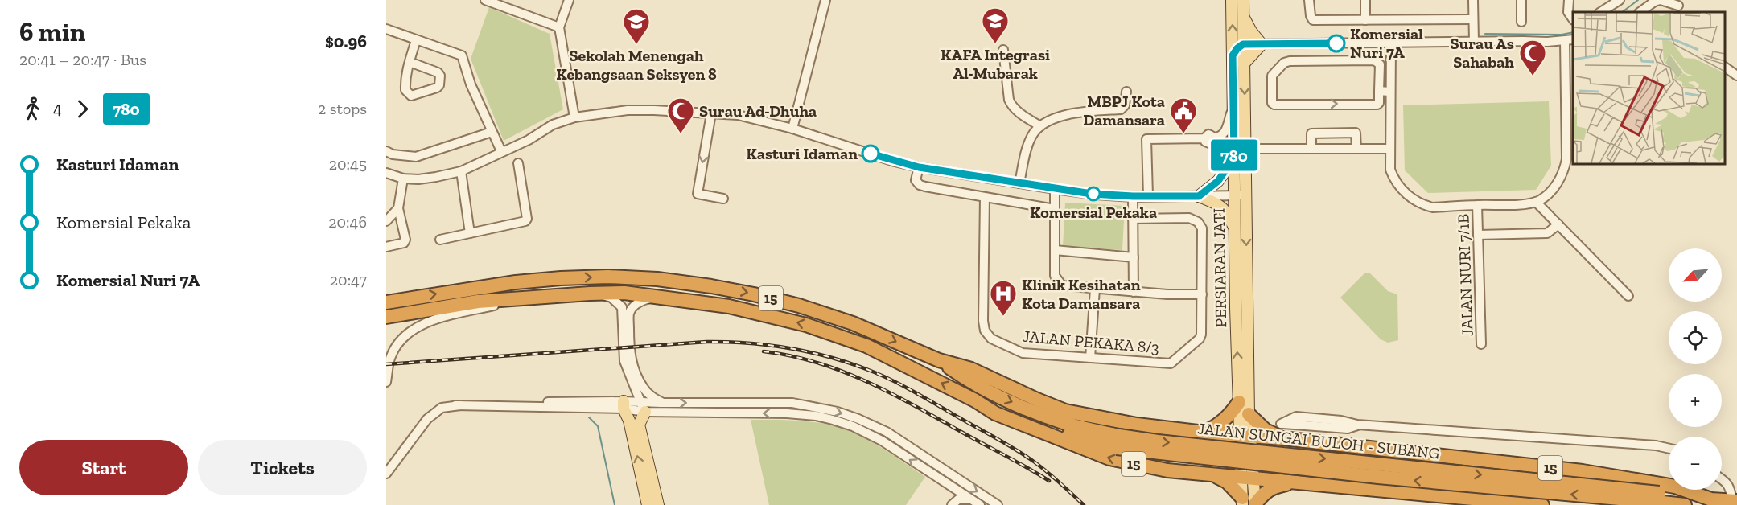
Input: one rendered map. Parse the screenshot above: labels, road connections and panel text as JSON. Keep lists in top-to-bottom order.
{
  "streets": {
    "highway": ["15", "JALAN SUNGAI BULOH - SUBANG"],
    "main road": ["PERSIARAN JATI"],
    "street": ["JALAN NURI 7/1B", "JALAN PEKAKA 8/3"]
  },
  "crossings": [
    ["PERSIARAN JATI", "JALAN SUNGAI BULOH - SUBANG"]
  ],
  "places": {
    "other": ["Komersial Nuri 7A", "Kasturi Idaman", "Komersial Pekaka"],
    "school or university": ["KAFA Integrasi Al-Mubarak", "Sekolah Menengah Kebangsaan Seksyen 8"],
    "mosque": ["Surau As Sahabah", "Surau Ad-Dhuha"],
    "public building": ["MBPJ Kota Damansara"],
    "hospital": ["Klinik Kesihatan Kota Damansara"]
  },
  "lines": ["bus line 780"],
  "north": "bottom left",
  "page": {
    "heading": ["6 min", "20:41 – 20:47 · Bus", "$0.96"],
    "on_map": "780",
    "legs": ["4", "780", "2 stops"],
    "list": [
      {
        "name": "Kasturi Idaman",
        "value": "20:45"
      },
      {
        "name": "Komersial Pekaka",
        "value": "20:46"
      },
      {
        "name": "Komersial Nuri 7A",
        "value": "20:47"
      }
    ],
    "map_buttons": ["+", "−"],
    "buttons": ["Start", "Tickets"]
  }
}
